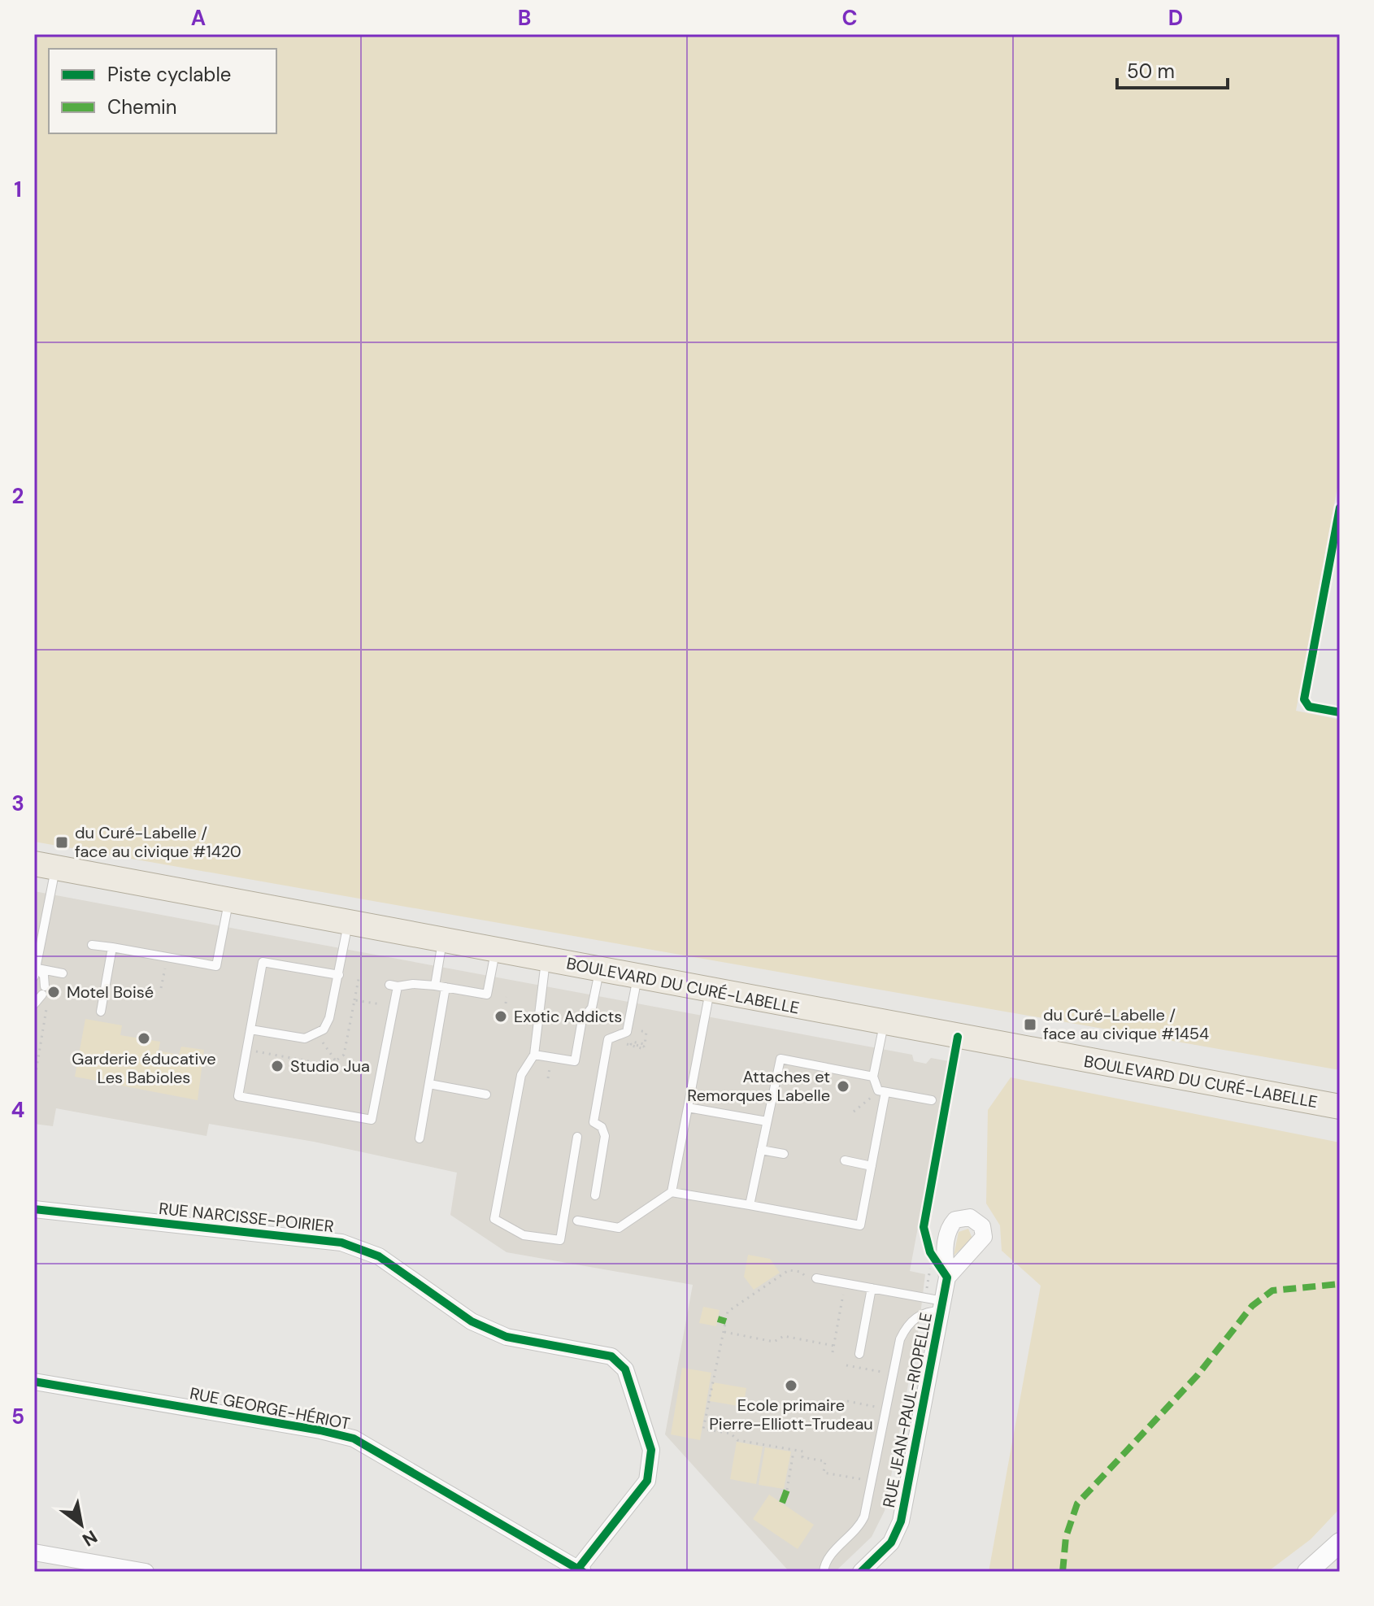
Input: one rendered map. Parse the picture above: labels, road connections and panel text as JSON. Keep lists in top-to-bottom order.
{
  "streets": {
    "main road": ["BOULEVARD DU CURÉ-LABELLE"],
    "street": ["RUE NARCISSE-POIRIER", "RUE GEORGE-HÉRIOT", "RUE JEAN-PAUL-RIOPELLE"]
  },
  "crossings": [
    ["RUE NARCISSE-POIRIER", "RUE GEORGE-HÉRIOT"]
  ],
  "places": {
    "transit": ["du Curé-Labelle / face au civique #1420", "du Curé-Labelle / face au civique #1454"],
    "other": [
      "Motel Boisé",
      "Exotic Addicts",
      "Garderie éducative Les Babioles",
      "Studio Jua",
      "Attaches et Remorques Labelle",
      "Ecole primaire Pierre-Elliott-Trudeau"
    ]
  },
  "legend": ["Piste cyclable", "Chemin"],
  "scale_bar": "50 m",
  "north": "bottom right",
  "grid": {
    "columns": [
      "A",
      "B",
      "C",
      "D"
    ],
    "rows": [
      "1",
      "2",
      "3",
      "4",
      "5"
    ]
  }
}
